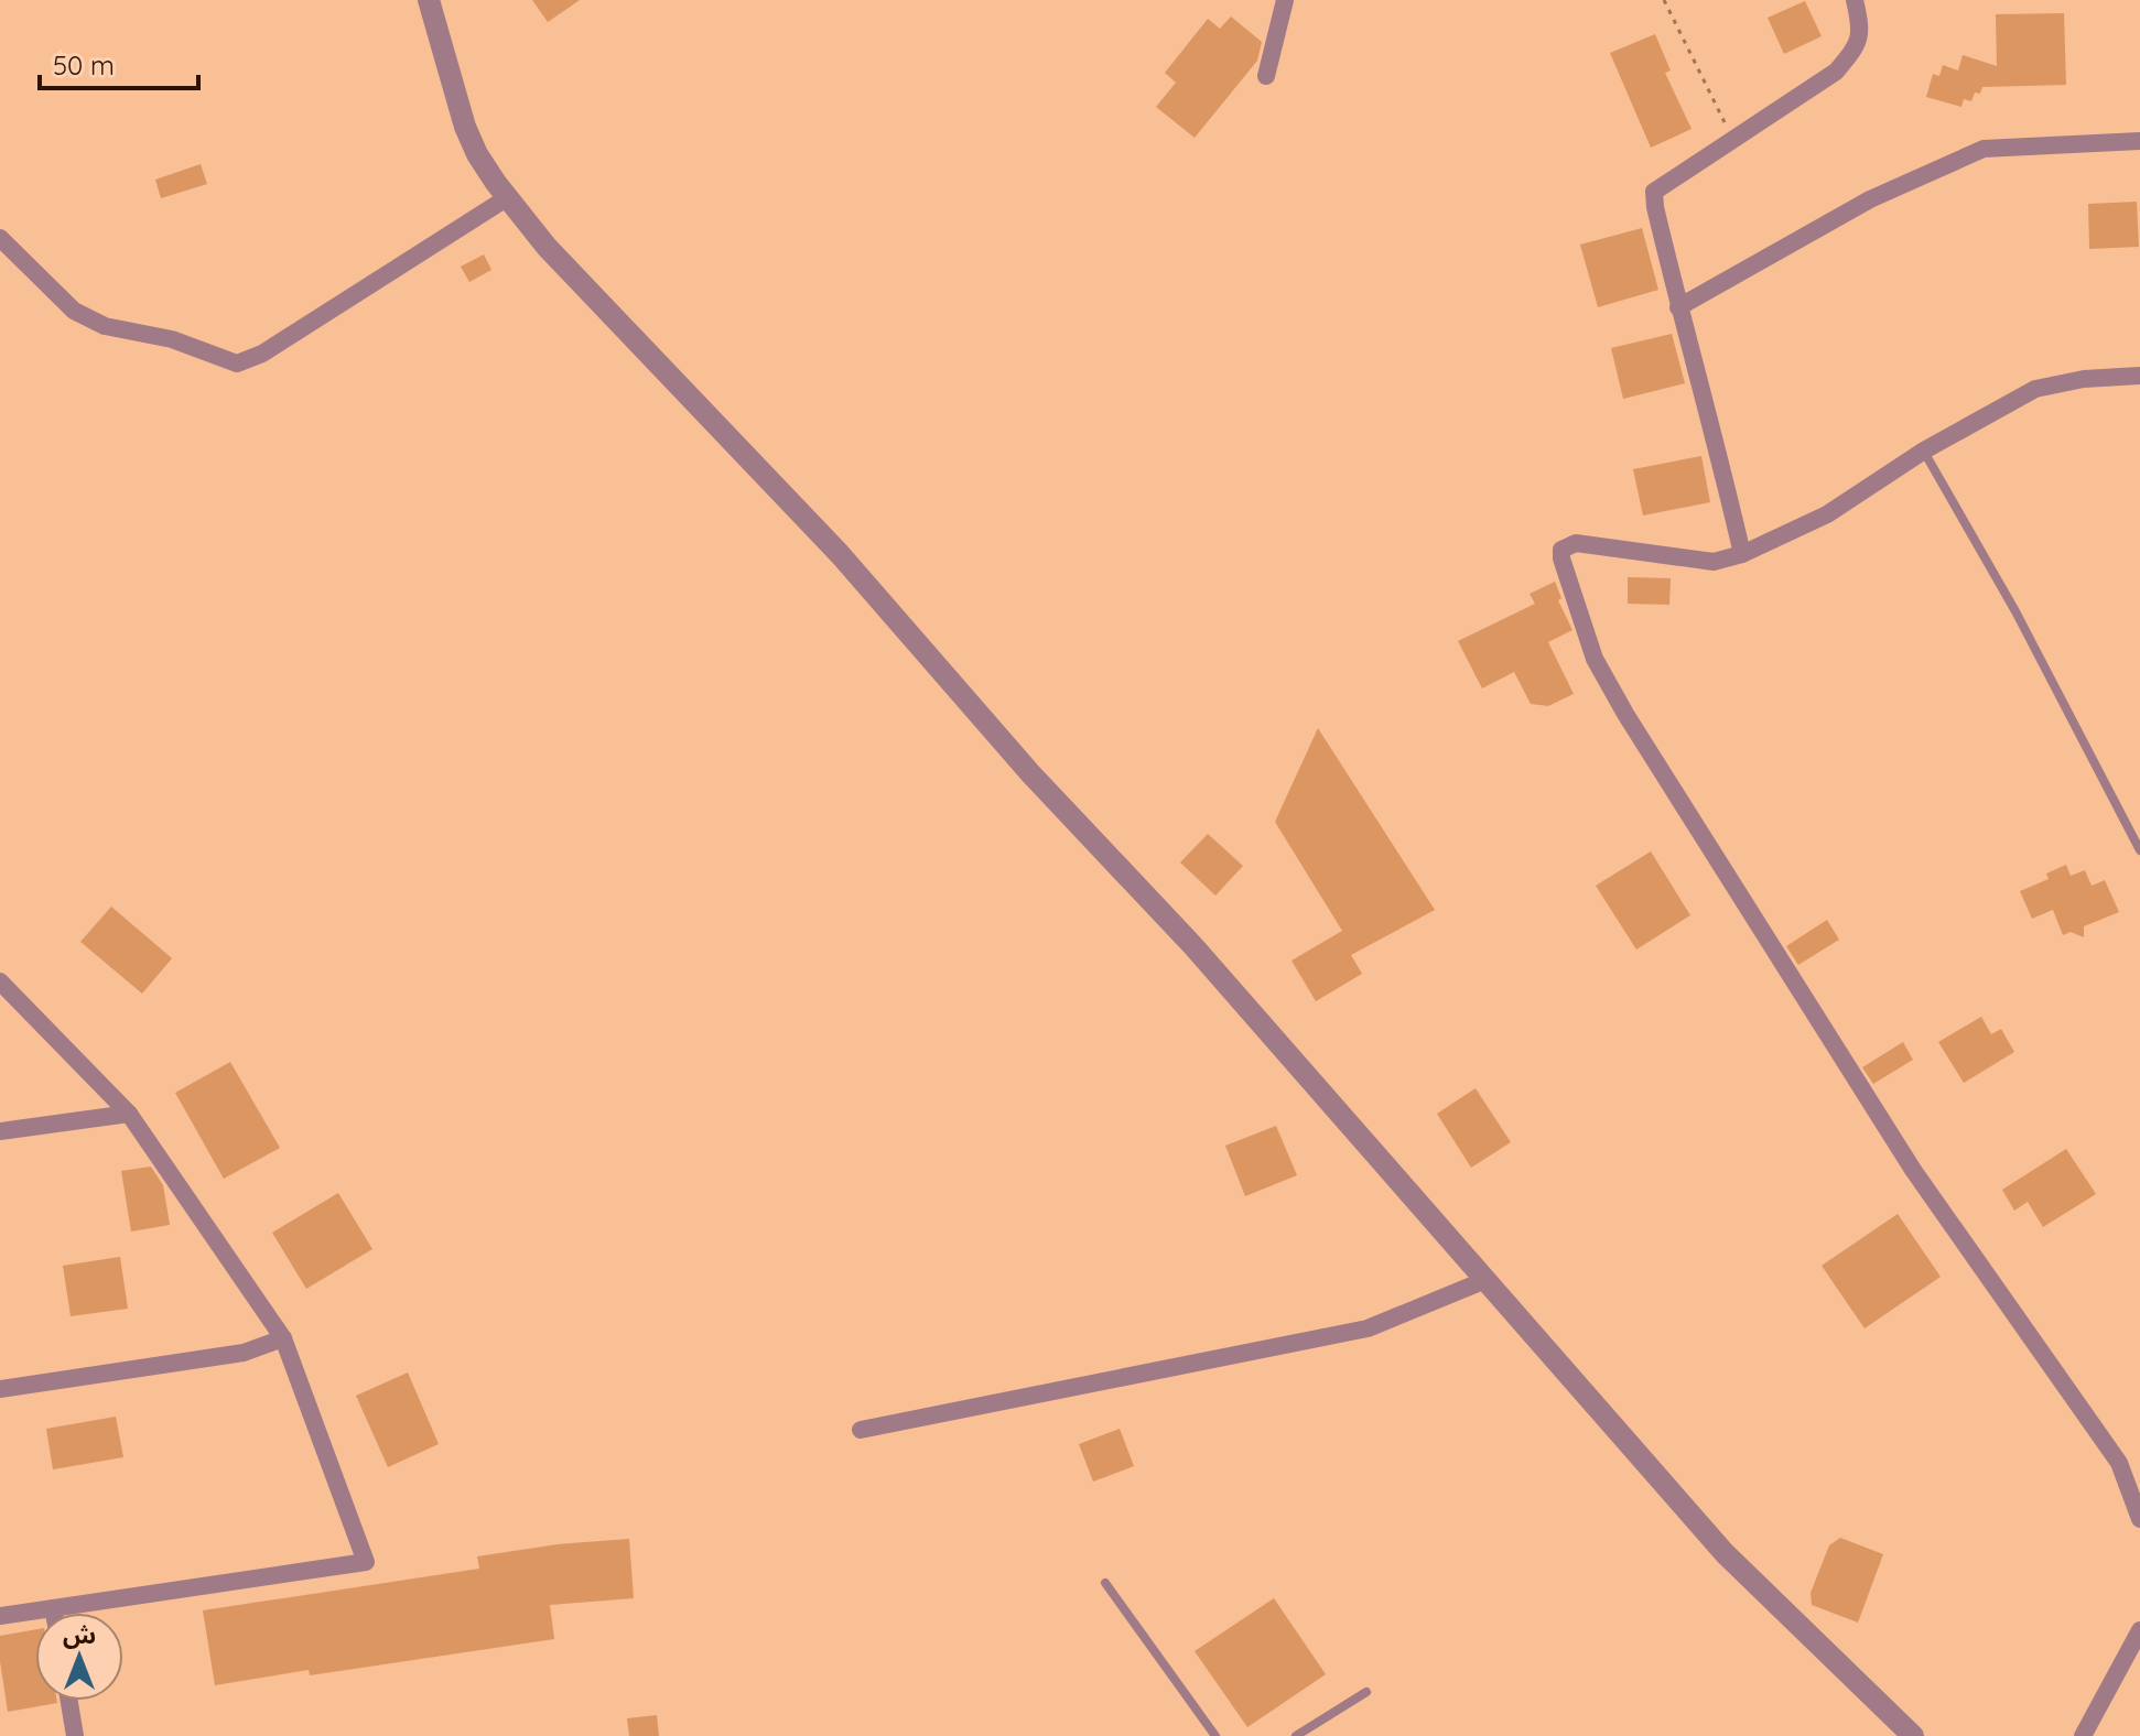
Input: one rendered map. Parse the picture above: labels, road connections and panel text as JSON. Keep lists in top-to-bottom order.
{
  "scale_bar": "50 m",
  "north": "top"
}
